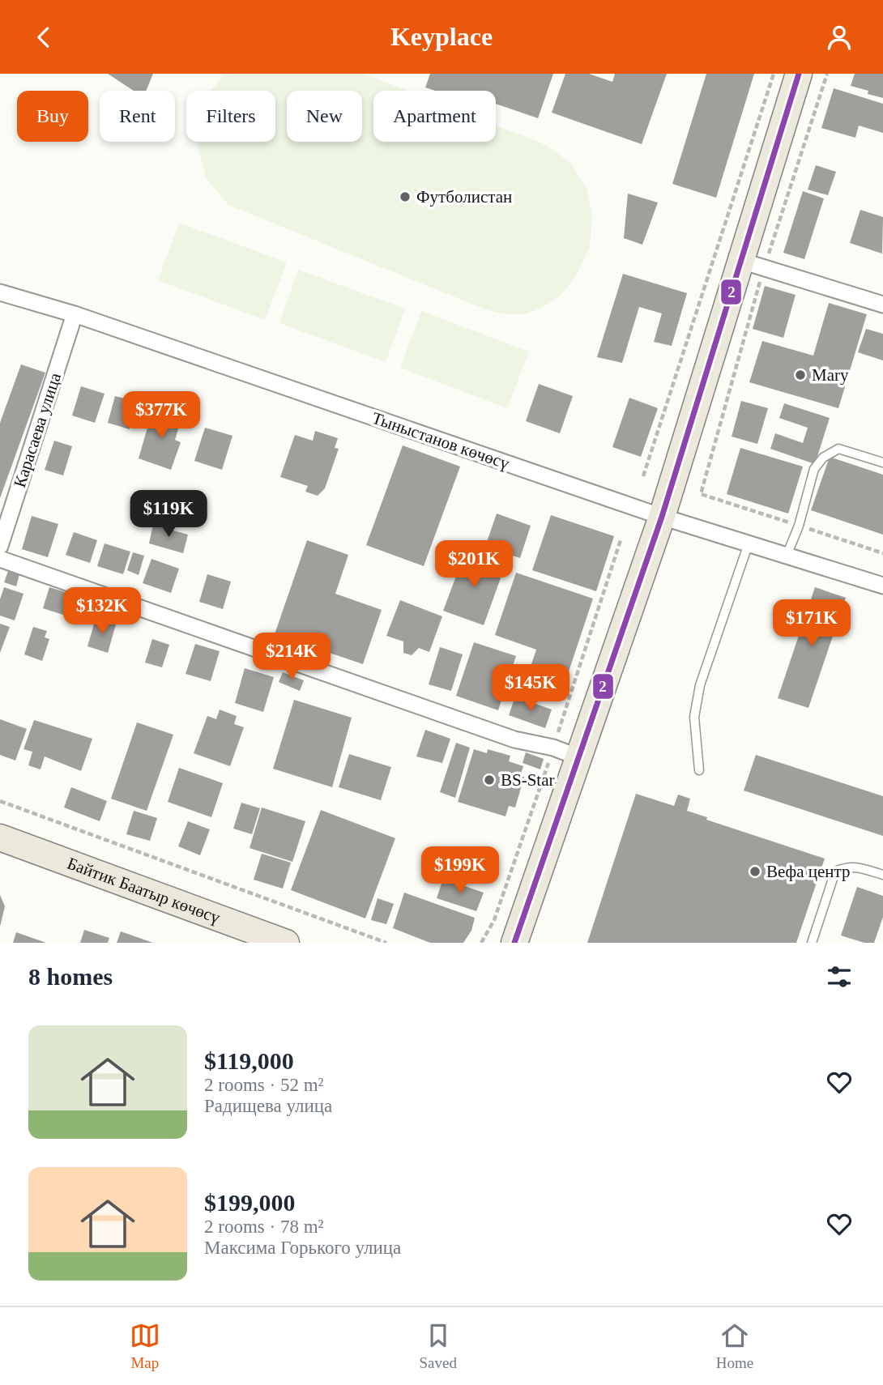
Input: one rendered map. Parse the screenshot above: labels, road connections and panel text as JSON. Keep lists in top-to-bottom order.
{
  "streets": {
    "main road": ["Байтик Баатыр көчөсү"],
    "street": ["Карасаева улица", "Тыныстанов көчөсү"]
  },
  "crossings": [
    ["Карасаева улица", "Тыныстанов көчөсү"]
  ],
  "places": [
    "Футболистан",
    "Mary",
    "BS-Star",
    "Вефа центр"
  ],
  "lines": ["transit line 2"],
  "page": {
    "header": "Keyplace",
    "chip": [
      "Buy",
      "Rent",
      "Filters",
      "New",
      "Apartment"
    ],
    "price": [
      "$377K",
      "$119K",
      "$201K",
      "$132K",
      "$171K",
      "$214K",
      "$145K",
      "$199K"
    ],
    "heading": "8 homes",
    "list": [
      {
        "name": "$119,000",
        "note": "2 rooms · 52 m² · Радищева улица"
      },
      {
        "name": "$199,000",
        "note": "2 rooms · 78 m² · Максима Горького улица"
      }
    ],
    "tabs": ["Map", "Saved", "Home"]
  }
}
